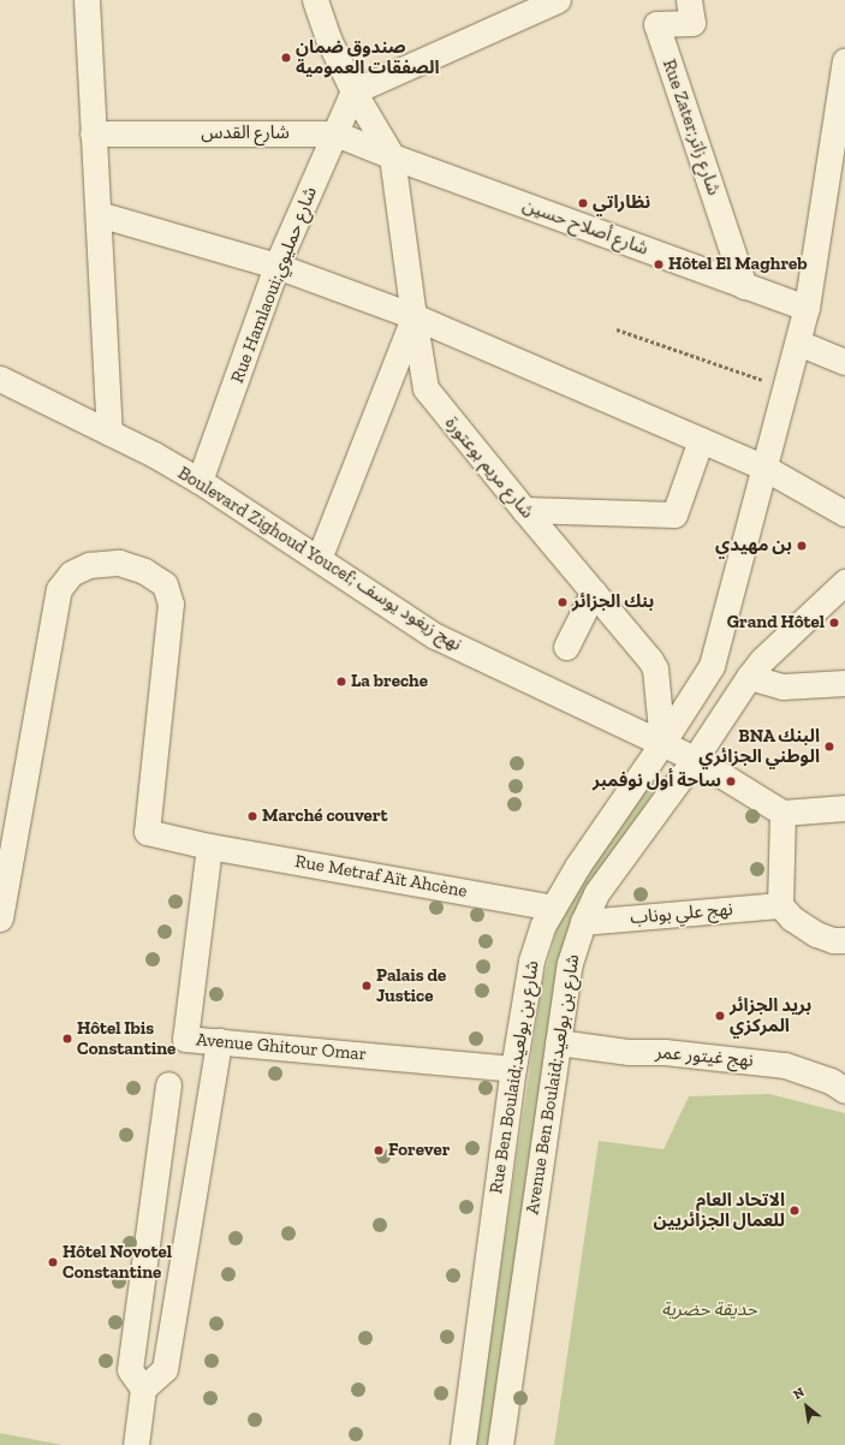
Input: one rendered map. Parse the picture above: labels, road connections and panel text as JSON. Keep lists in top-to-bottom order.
{
  "streets": {
    "street": [
      "Rue Zater;شارع زاتر",
      "شارع القدس",
      "شارع أصلاح حسين",
      "Rue Hamlaoui;شارع حمليوي",
      "شارع مريم بوعتورة",
      "Boulevard Zighoud Youcef; نهج زيغود يوسف",
      "Rue Metraf Aït Ahcène",
      "نهج علي بوناب",
      "Avenue Ghitour Omar",
      "نهج غيتور عمر",
      "Rue Ben Boulaid;شارع بن بولعيد",
      "Avenue Ben Boulaid;شارع بن بولعيد"
    ]
  },
  "crossings": [
    ["Rue Zater;شارع زاتر", "شارع أصلاح حسين"],
    ["شارع القدس", "شارع أصلاح حسين"],
    ["شارع القدس", "Rue Hamlaoui;شارع حمليوي"],
    ["شارع القدس", "شارع مريم بوعتورة"],
    ["شارع أصلاح حسين", "شارع مريم بوعتورة"],
    ["شارع أصلاح حسين", "Rue Ben Boulaid;شارع بن بولعيد"],
    ["Rue Hamlaoui;شارع حمليوي", "Boulevard Zighoud Youcef; نهج زيغود يوسف"],
    ["شارع مريم بوعتورة", "Boulevard Zighoud Youcef; نهج زيغود يوسف"],
    ["شارع مريم بوعتورة", "Rue Ben Boulaid;شارع بن بولعيد"],
    ["Boulevard Zighoud Youcef; نهج زيغود يوسف", "Rue Ben Boulaid;شارع بن بولعيد"],
    ["Boulevard Zighoud Youcef; نهج زيغود يوسف", "Avenue Ben Boulaid;شارع بن بولعيد"],
    ["Rue Metraf Aït Ahcène", "Avenue Ghitour Omar"],
    ["Rue Metraf Aït Ahcène", "Rue Ben Boulaid;شارع بن بولعيد"],
    ["نهج علي بوناب", "Avenue Ben Boulaid;شارع بن بولعيد"],
    ["Avenue Ghitour Omar", "Rue Ben Boulaid;شارع بن بولعيد"],
    ["نهج غيتور عمر", "Avenue Ben Boulaid;شارع بن بولعيد"]
  ],
  "parks": ["حديقة حضرية"],
  "places": [
    "صندوق ضمان الصفقات العمومية",
    "نظاراتي",
    "Hôtel El Maghreb",
    "بن مهيدي",
    "بنك الجزائر",
    "Grand Hôtel",
    "La breche",
    "BNA البنك الوطني الجزائري",
    "ساحة أول نوفمبر",
    "Marché couvert",
    "Palais de Justice",
    "بريد الجزائر المركزي",
    "Hôtel Ibis Constantine",
    "Forever",
    "الاتحاد العام للعمال الجزائريين",
    "Hôtel Novotel Constantine"
  ],
  "north": "top left"
}
